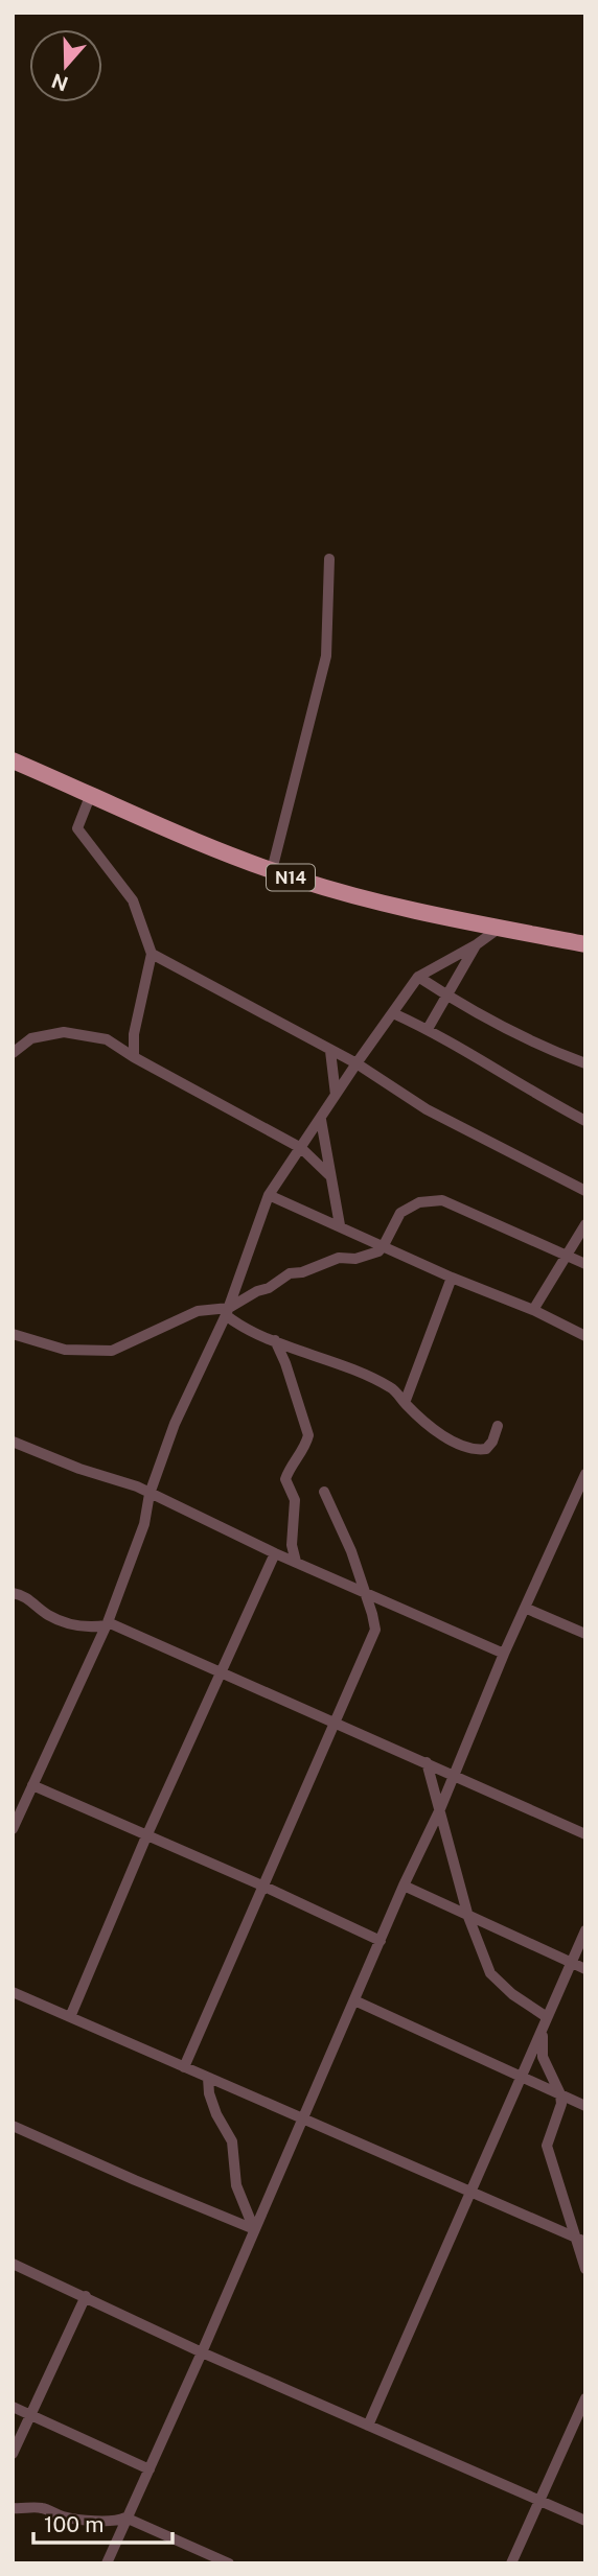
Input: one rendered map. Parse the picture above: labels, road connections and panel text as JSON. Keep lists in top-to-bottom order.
{
  "streets": {
    "main road": ["N14"]
  },
  "scale_bar": "100 m",
  "north": "bottom"
}
